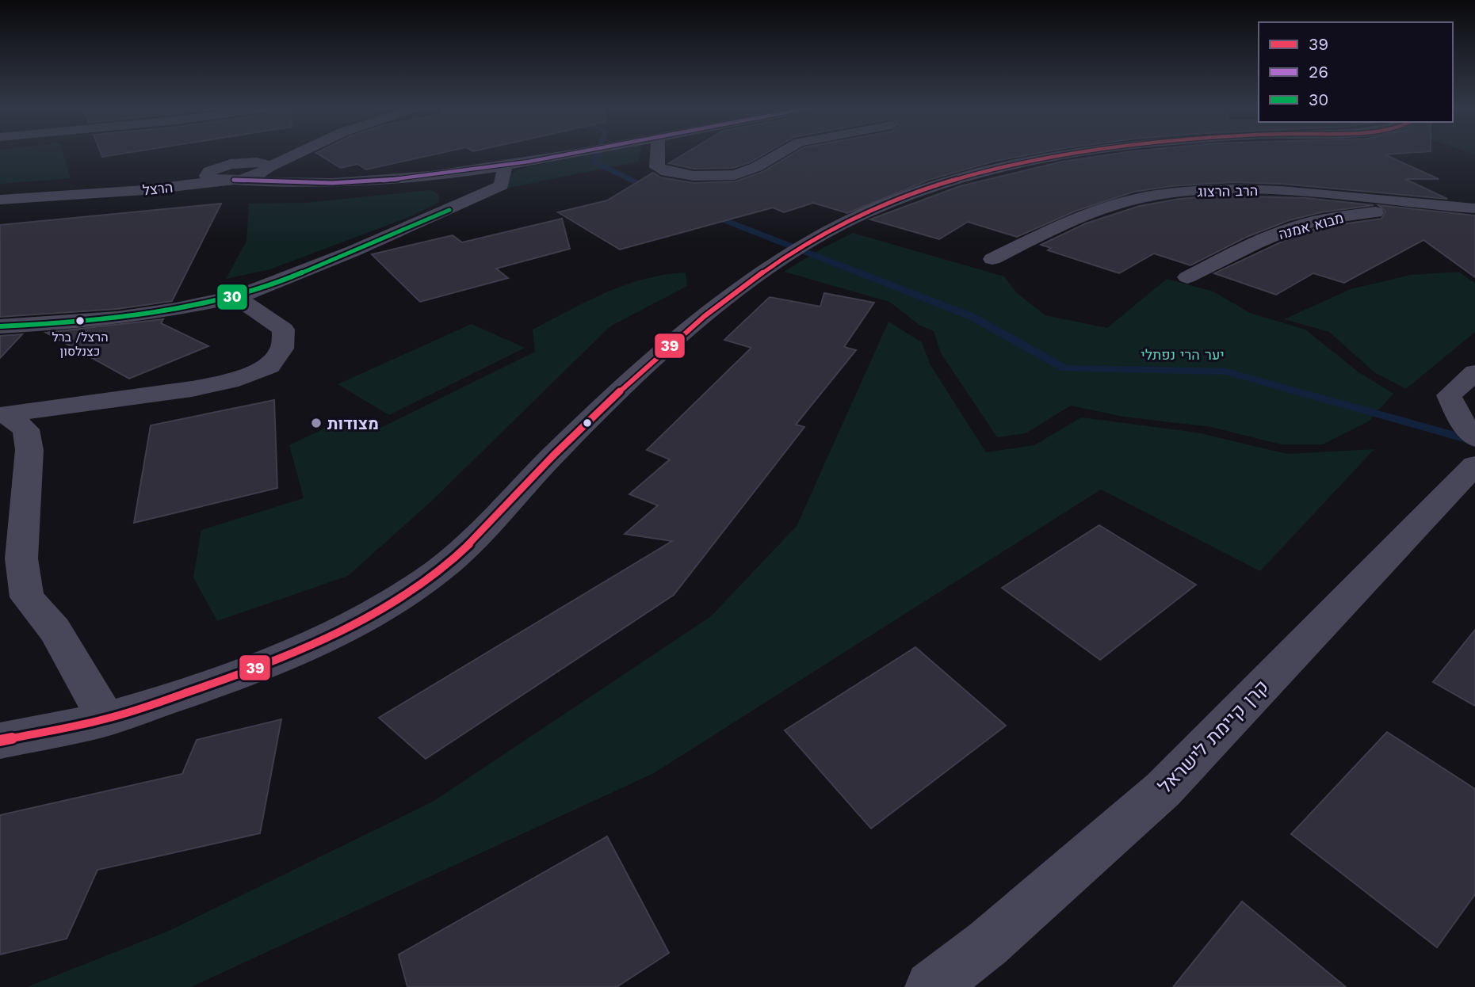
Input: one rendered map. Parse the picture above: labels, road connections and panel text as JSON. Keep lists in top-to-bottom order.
{
  "streets": {
    "street": [
      "הרצל",
      "הרב הרצוג",
      "מבוא אמנה",
      "קרן קיימת לישראל"
    ]
  },
  "crossings": [
    ["הרב הרצוג", "מבוא אמנה"]
  ],
  "parks": ["יער הרי נפתלי"],
  "places": ["הרצל/ ברל כצנלסון", "מצודות"],
  "lines": ["transit line 39", "transit line 26", "transit line 30"],
  "legend": ["39", "26", "30"]
}
